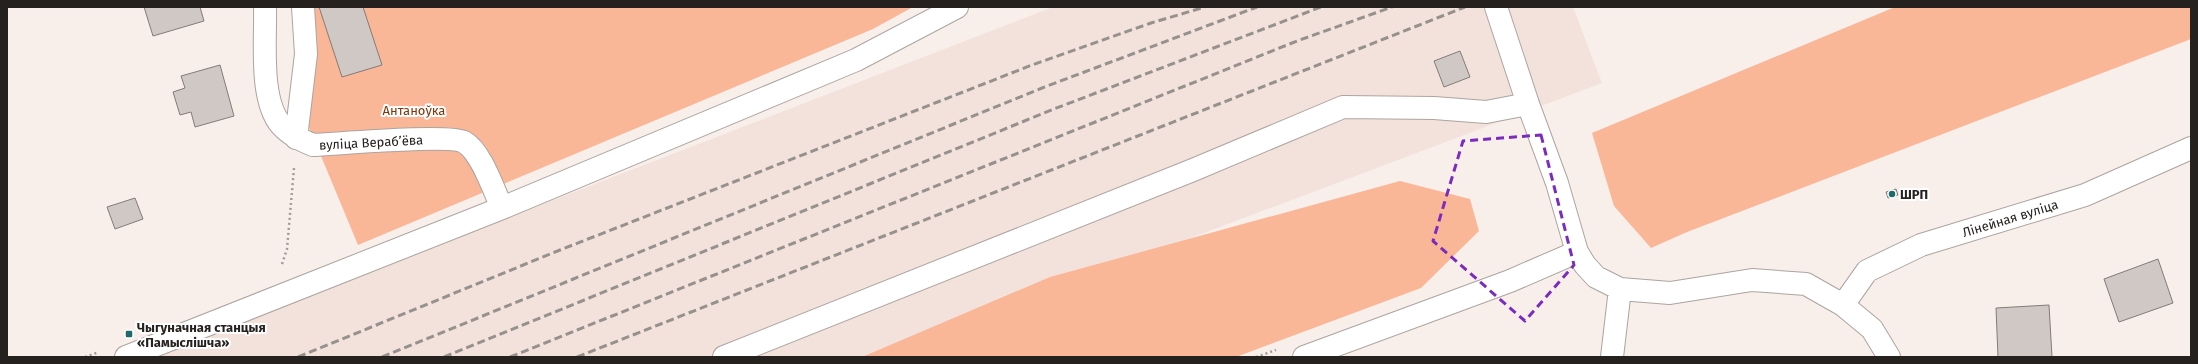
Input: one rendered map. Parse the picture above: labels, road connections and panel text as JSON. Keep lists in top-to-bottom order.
{
  "streets": {
    "street": ["вуліца Верабʼёва", "Лінейная вуліца"]
  },
  "parks": ["Антаноўка"],
  "places": {
    "other": ["ШРП"],
    "transit": ["Чыгуначная станцыя «Памыслішча»"]
  }
}
